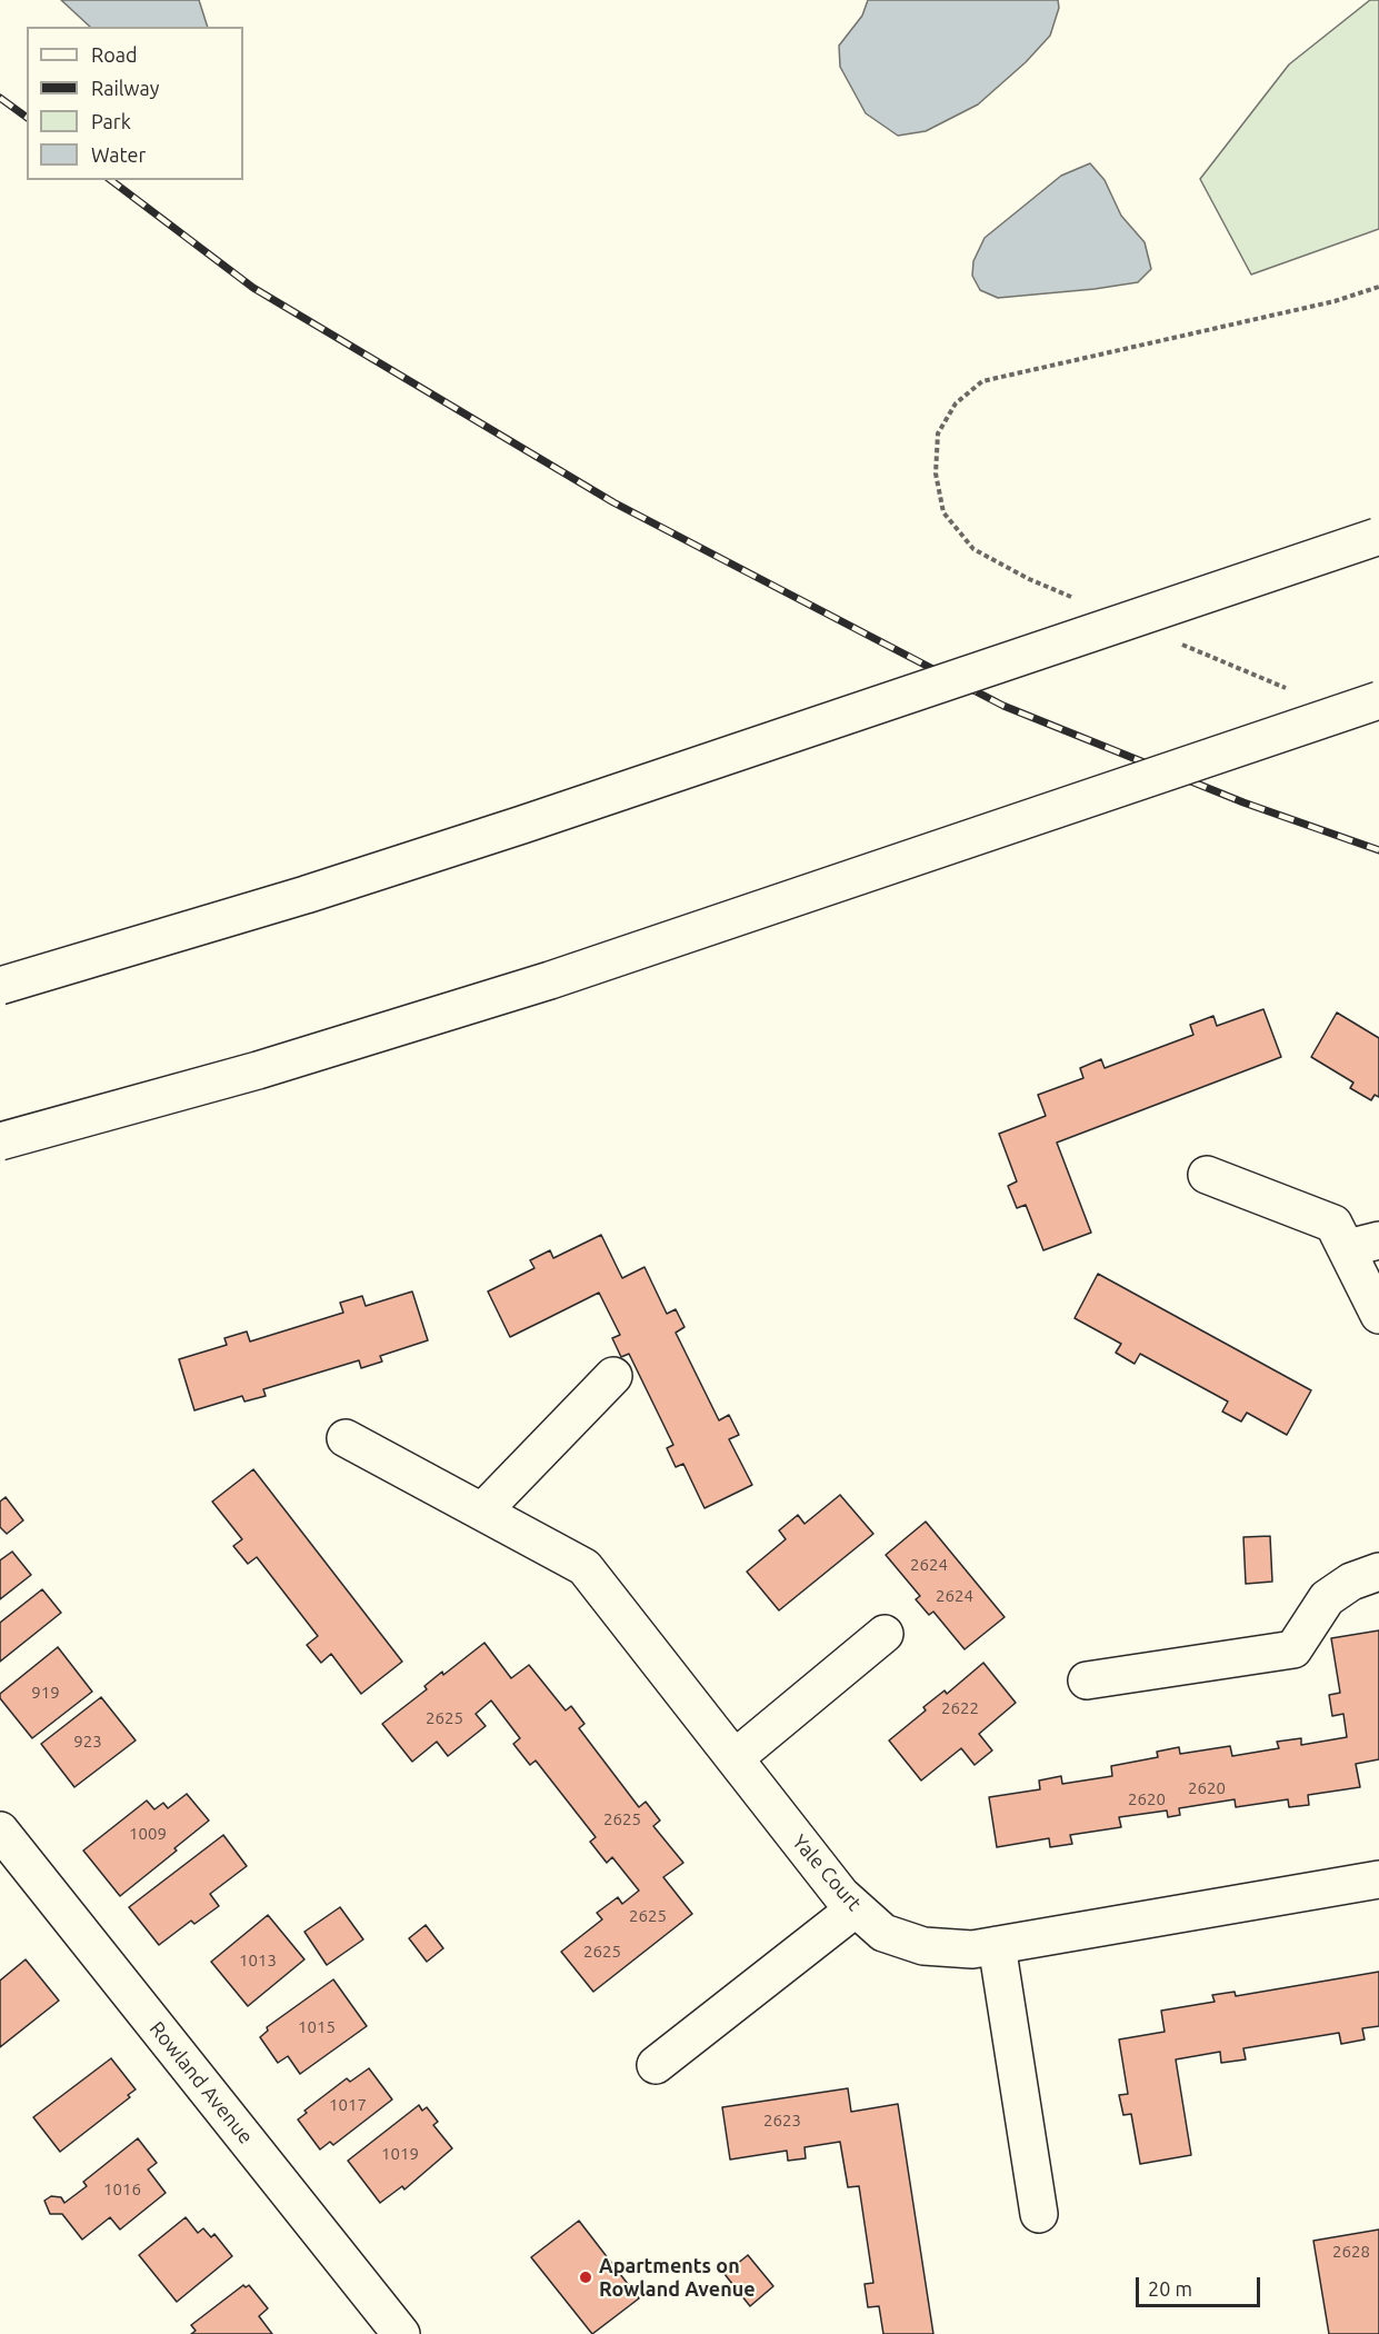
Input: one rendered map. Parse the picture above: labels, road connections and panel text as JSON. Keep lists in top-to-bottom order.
{
  "streets": {
    "main road": ["Yale Court", "Rowland Avenue"]
  },
  "places": ["Apartments on Rowland Avenue"],
  "house_numbers": [
    "2624",
    "2624",
    "919",
    "2622",
    "2625",
    "923",
    "2620",
    "2620",
    "2625",
    "1009",
    "2625",
    "2625",
    "1013",
    "1015",
    "1017",
    "2623",
    "1019",
    "1016",
    "2628"
  ],
  "legend": [
    "Road",
    "Railway",
    "Park",
    "Water"
  ],
  "scale_bar": "20 m"
}
